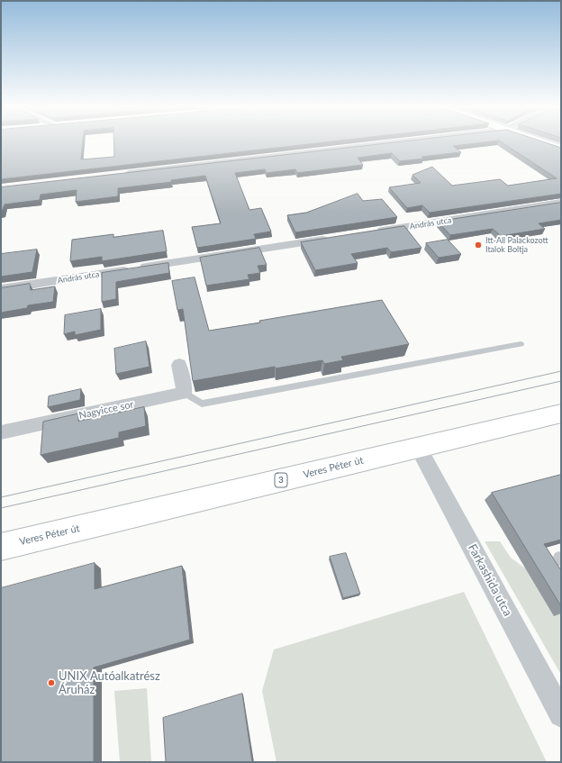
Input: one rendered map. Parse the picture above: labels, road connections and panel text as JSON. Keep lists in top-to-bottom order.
{
  "streets": {
    "main road": ["Veres Péter út", "3"],
    "street": ["András utca", "Nagyicce sor", "Farkashida utca"]
  },
  "crossings": [
    ["Veres Péter út", "Farkashida utca"]
  ],
  "places": ["Itt-All Palackozott Italok Boltja", "UNIX Autóalkatrész Áruház"]
}
